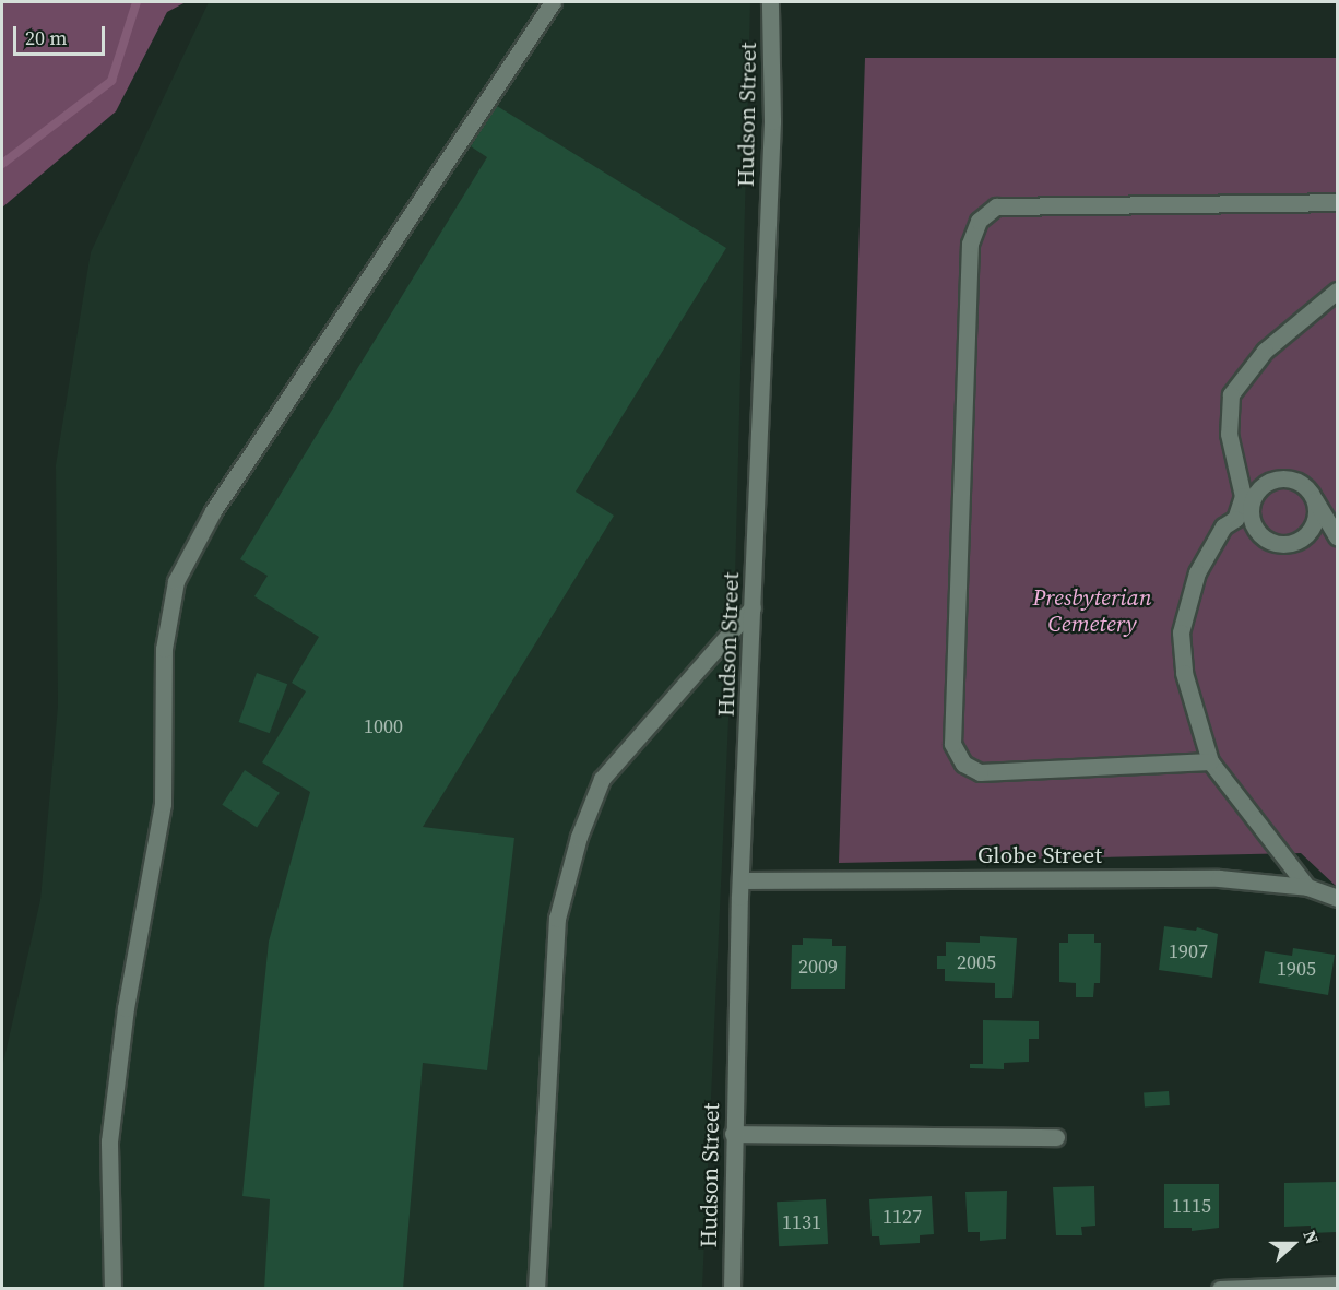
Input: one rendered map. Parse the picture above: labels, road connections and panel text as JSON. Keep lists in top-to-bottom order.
{
  "streets": {
    "street": ["Hudson Street", "Globe Street"]
  },
  "crossings": [
    ["Hudson Street", "Globe Street"]
  ],
  "parks": ["Presbyterian Cemetery"],
  "house_numbers": [
    "1000",
    "1907",
    "2005",
    "2009",
    "1905",
    "1115",
    "1127",
    "1131"
  ],
  "scale_bar": "20 m",
  "north": "right"
}
